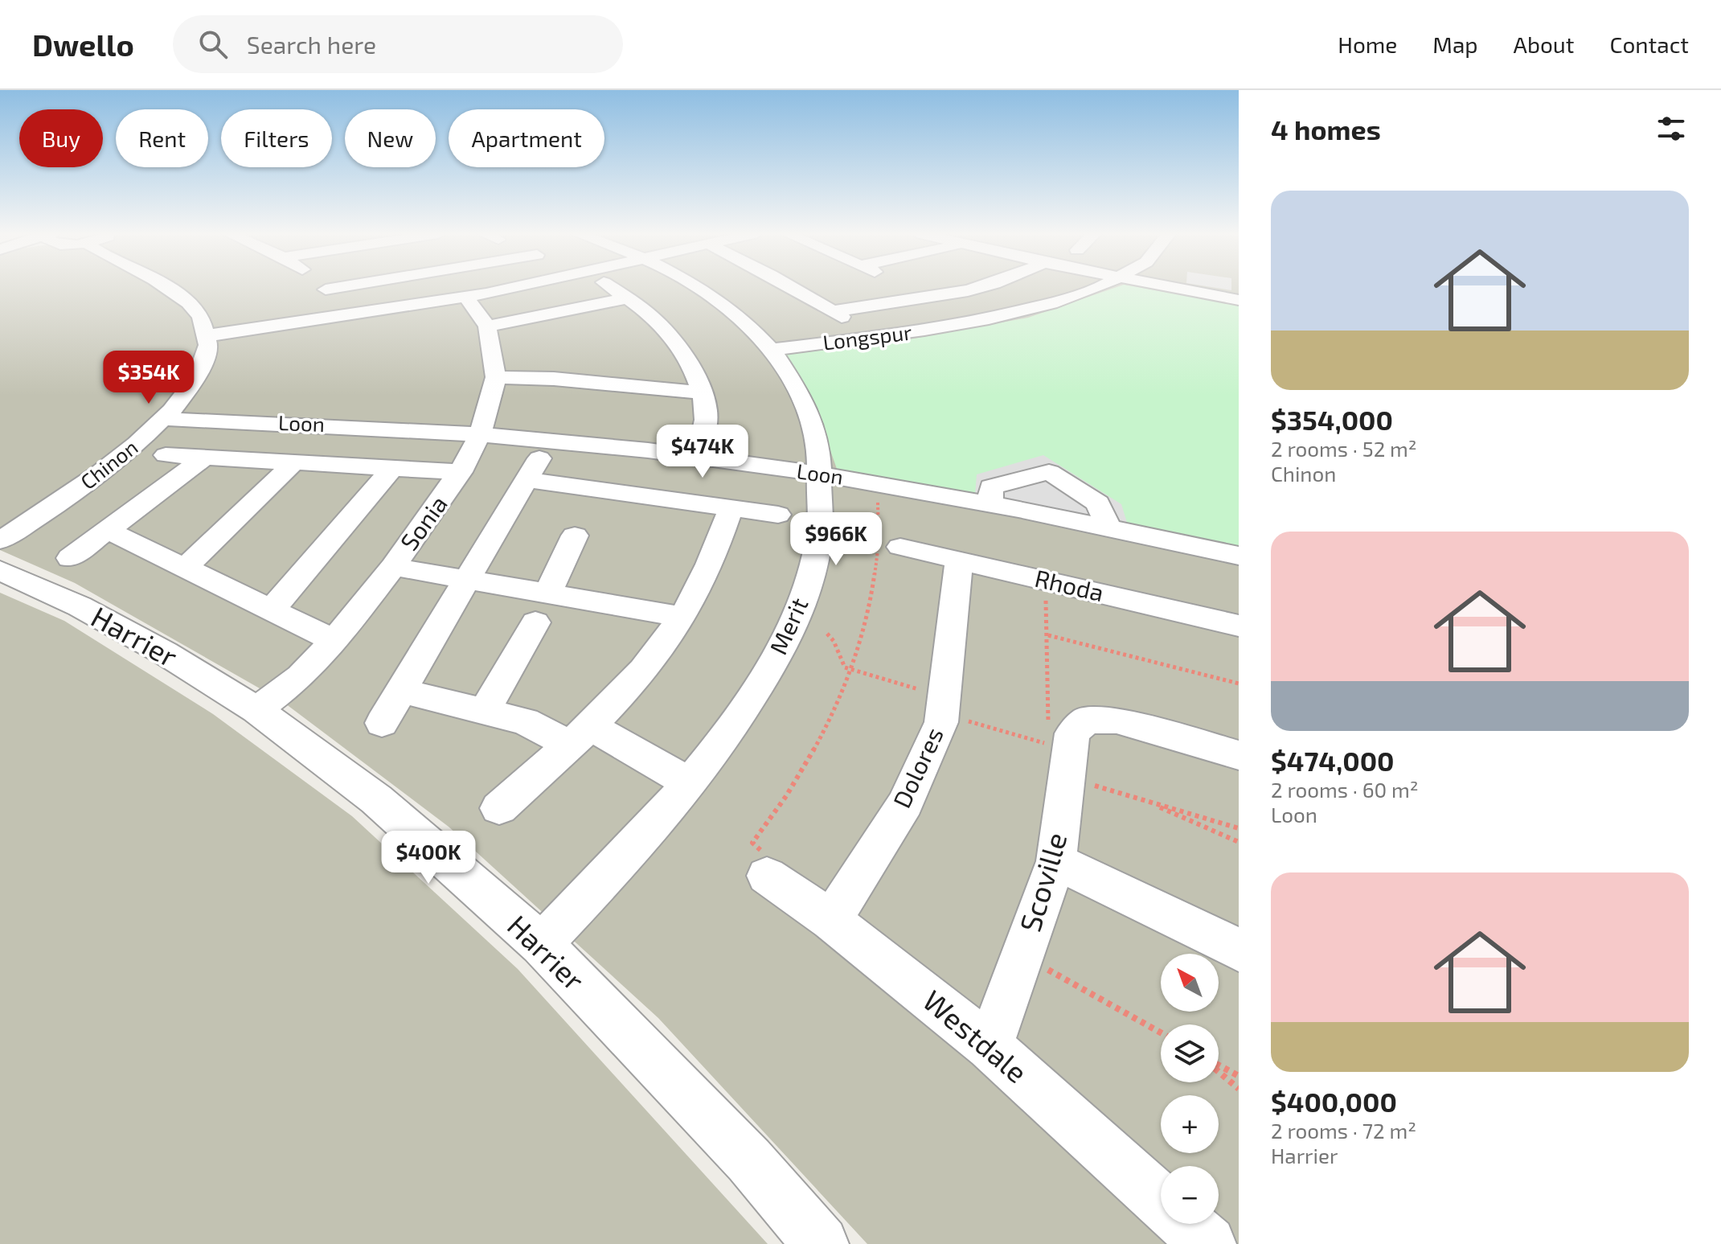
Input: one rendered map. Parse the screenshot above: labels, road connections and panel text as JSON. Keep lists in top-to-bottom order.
{
  "streets": {
    "street": [
      "Longspur",
      "Loon",
      "Chinon",
      "Sonia",
      "Rhoda",
      "Merit",
      "Harrier",
      "Dolores",
      "Scoville",
      "Westdale"
    ]
  },
  "crossings": [
    ["Longspur", "Merit"],
    ["Loon", "Chinon"],
    ["Loon", "Sonia"],
    ["Loon", "Merit"],
    ["Sonia", "Harrier"],
    ["Rhoda", "Dolores"],
    ["Merit", "Harrier"],
    ["Dolores", "Westdale"],
    ["Scoville", "Westdale"]
  ],
  "north": "top left",
  "page": {
    "header": "Dwello",
    "search": "Search here",
    "nav": [
      "Home",
      "Map",
      "About",
      "Contact"
    ],
    "heading": "4 homes",
    "chip": [
      "Buy",
      "Rent",
      "Filters",
      "New",
      "Apartment"
    ],
    "list": [
      {
        "name": "$354,000",
        "note": "2 rooms · 52 m² · Chinon"
      },
      {
        "name": "$474,000",
        "note": "2 rooms · 60 m² · Loon"
      },
      {
        "name": "$400,000",
        "note": "2 rooms · 72 m² · Harrier"
      }
    ],
    "price": [
      "$354K",
      "$474K",
      "$966K",
      "$400K"
    ],
    "map_buttons": ["+", "−"]
  }
}
